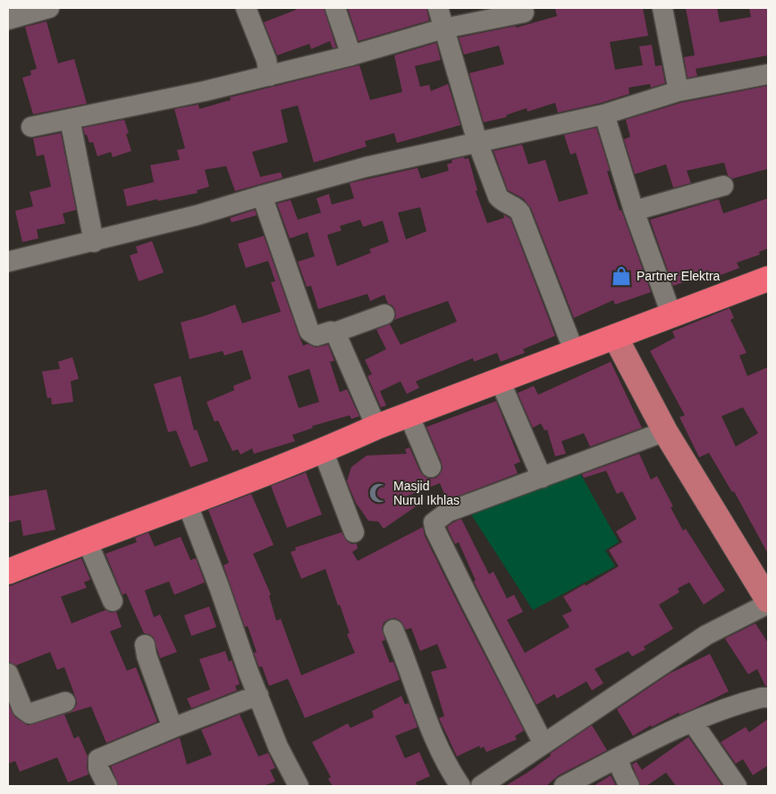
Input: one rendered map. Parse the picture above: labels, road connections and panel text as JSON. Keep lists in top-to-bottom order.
{
  "places": {
    "shop": ["Partner Elektra"],
    "mosque": ["Masjid Nurul Ikhlas"]
  }
}
